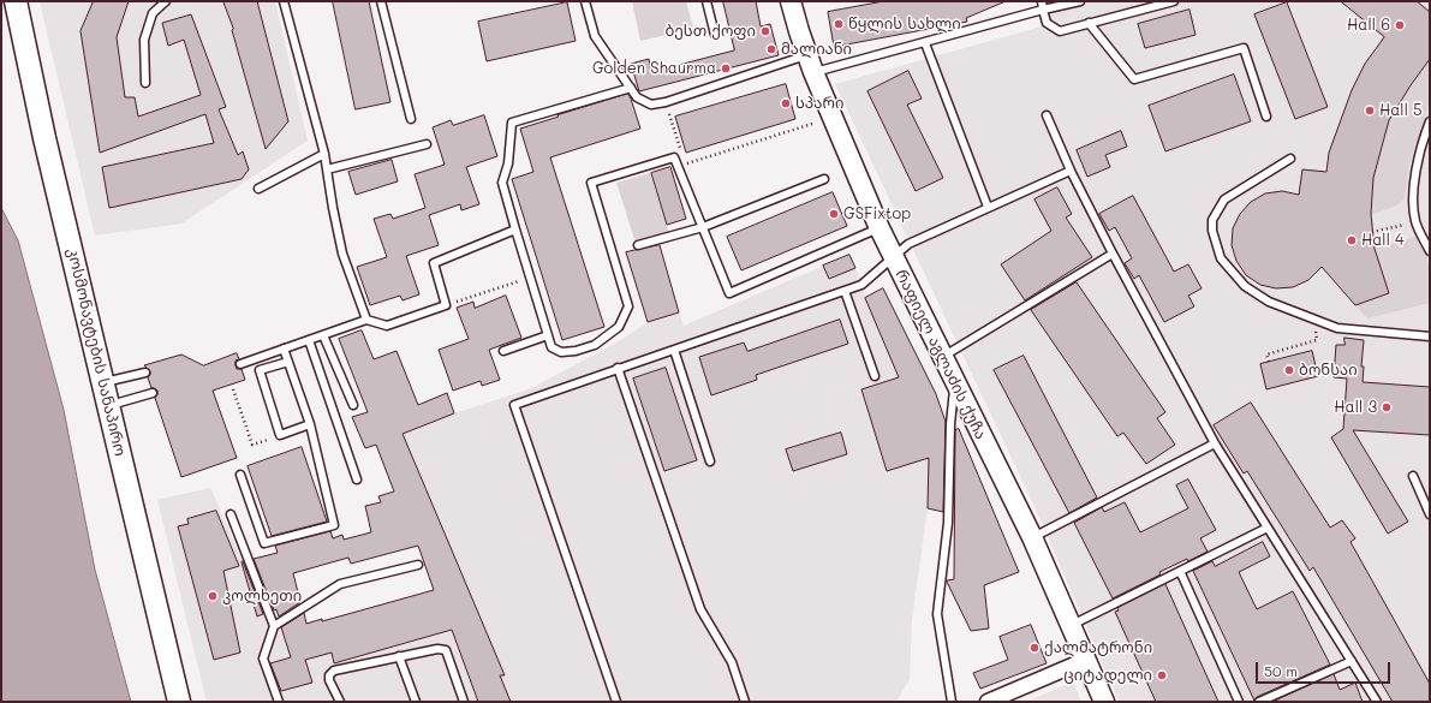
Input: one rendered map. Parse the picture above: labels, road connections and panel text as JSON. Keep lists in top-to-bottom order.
{
  "streets": {
    "main road": ["კოსმონავტების სანაპირო"],
    "street": ["რაფიელ აგლაძის ქუჩა"]
  },
  "places": [
    "წყლის სახლი",
    "Hall 6",
    "ბესთ ქოფი",
    "მალიანი",
    "Golden Shaurma",
    "სპარი",
    "Hall 5",
    "GSFixtop",
    "Hall 4",
    "ბონსაი",
    "Hall 3",
    "კოლხეთი",
    "ქალმატრონი",
    "ციტადელი"
  ],
  "scale_bar": "50 m"
}
